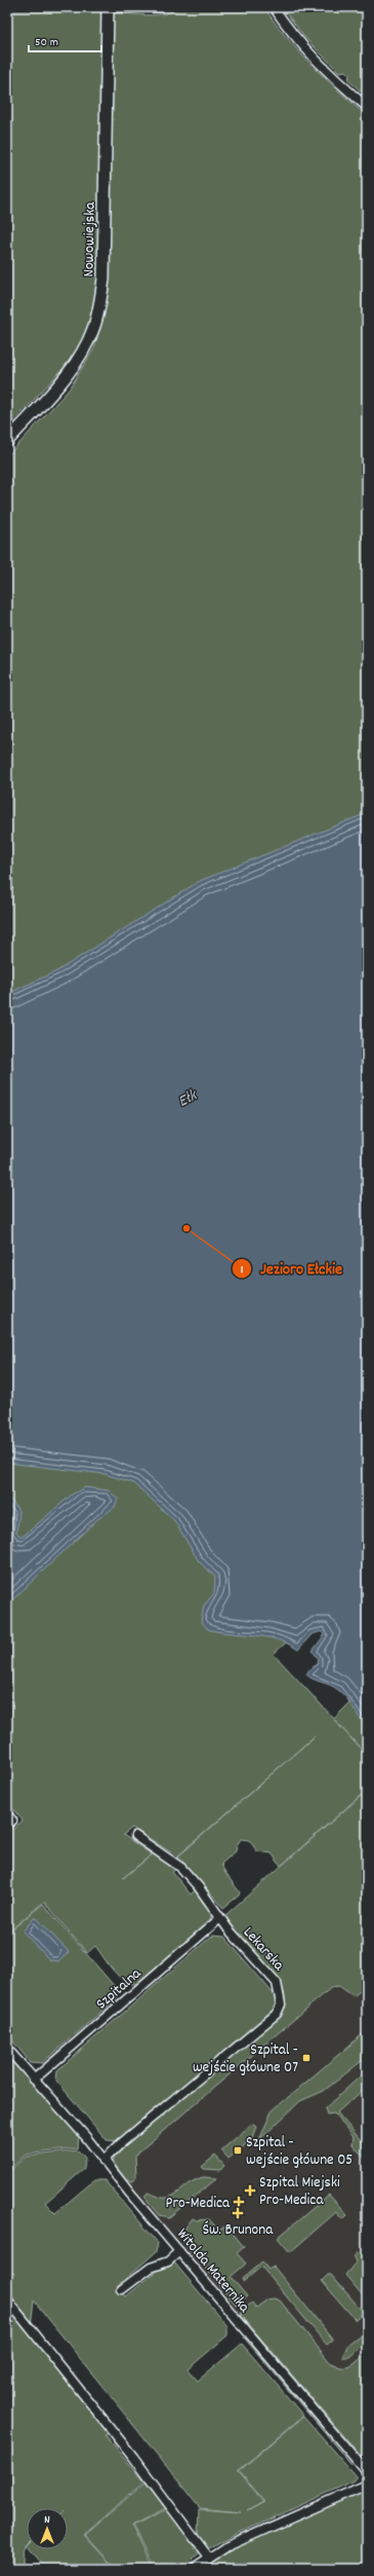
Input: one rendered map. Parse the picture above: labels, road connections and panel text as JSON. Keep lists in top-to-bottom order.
{
  "streets": {
    "street": [
      "Nowowiejska",
      "Lekarska",
      "Szpitalna",
      "Witolda Maternika"
    ]
  },
  "crossings": [
    ["Lekarska", "Szpitalna"],
    ["Lekarska", "Witolda Maternika"],
    ["Szpitalna", "Witolda Maternika"]
  ],
  "water": ["Ełk"],
  "places": {
    "other": ["Jezioro Ełckie"],
    "transit": ["Szpital - wejście główne 07", "Szpital - wejście główne 05"],
    "health": ["Szpital Miejski Pro-Medica", "Pro-Medica", "Św. Brunona"]
  },
  "scale_bar": "50 m",
  "north": "top"
}
